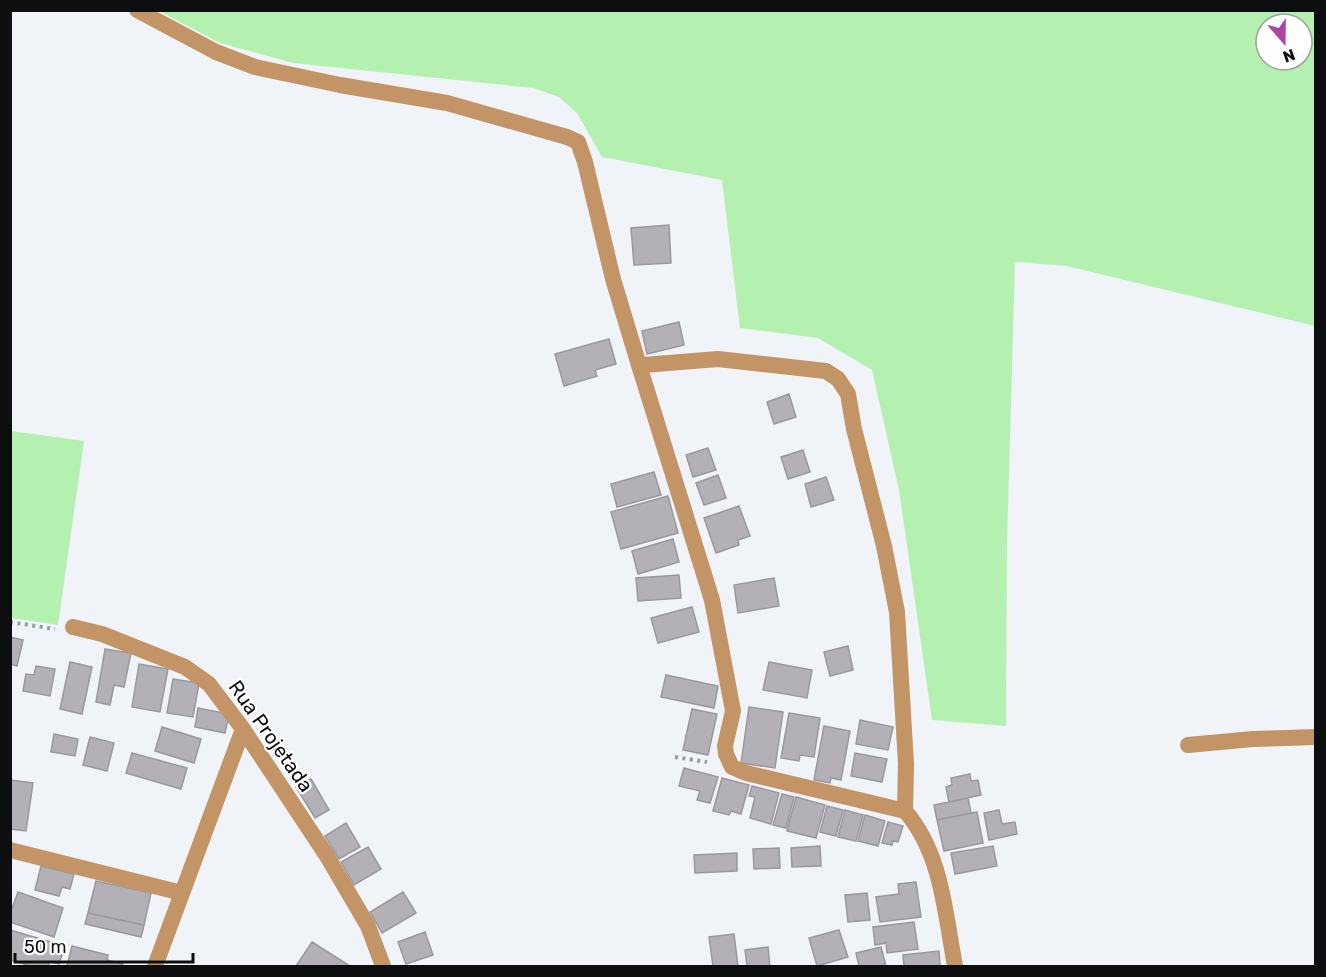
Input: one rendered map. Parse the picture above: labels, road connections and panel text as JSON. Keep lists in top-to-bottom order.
{
  "streets": {
    "street": ["Rua Projetada"]
  },
  "scale_bar": "50 m",
  "north": "bottom"
}
